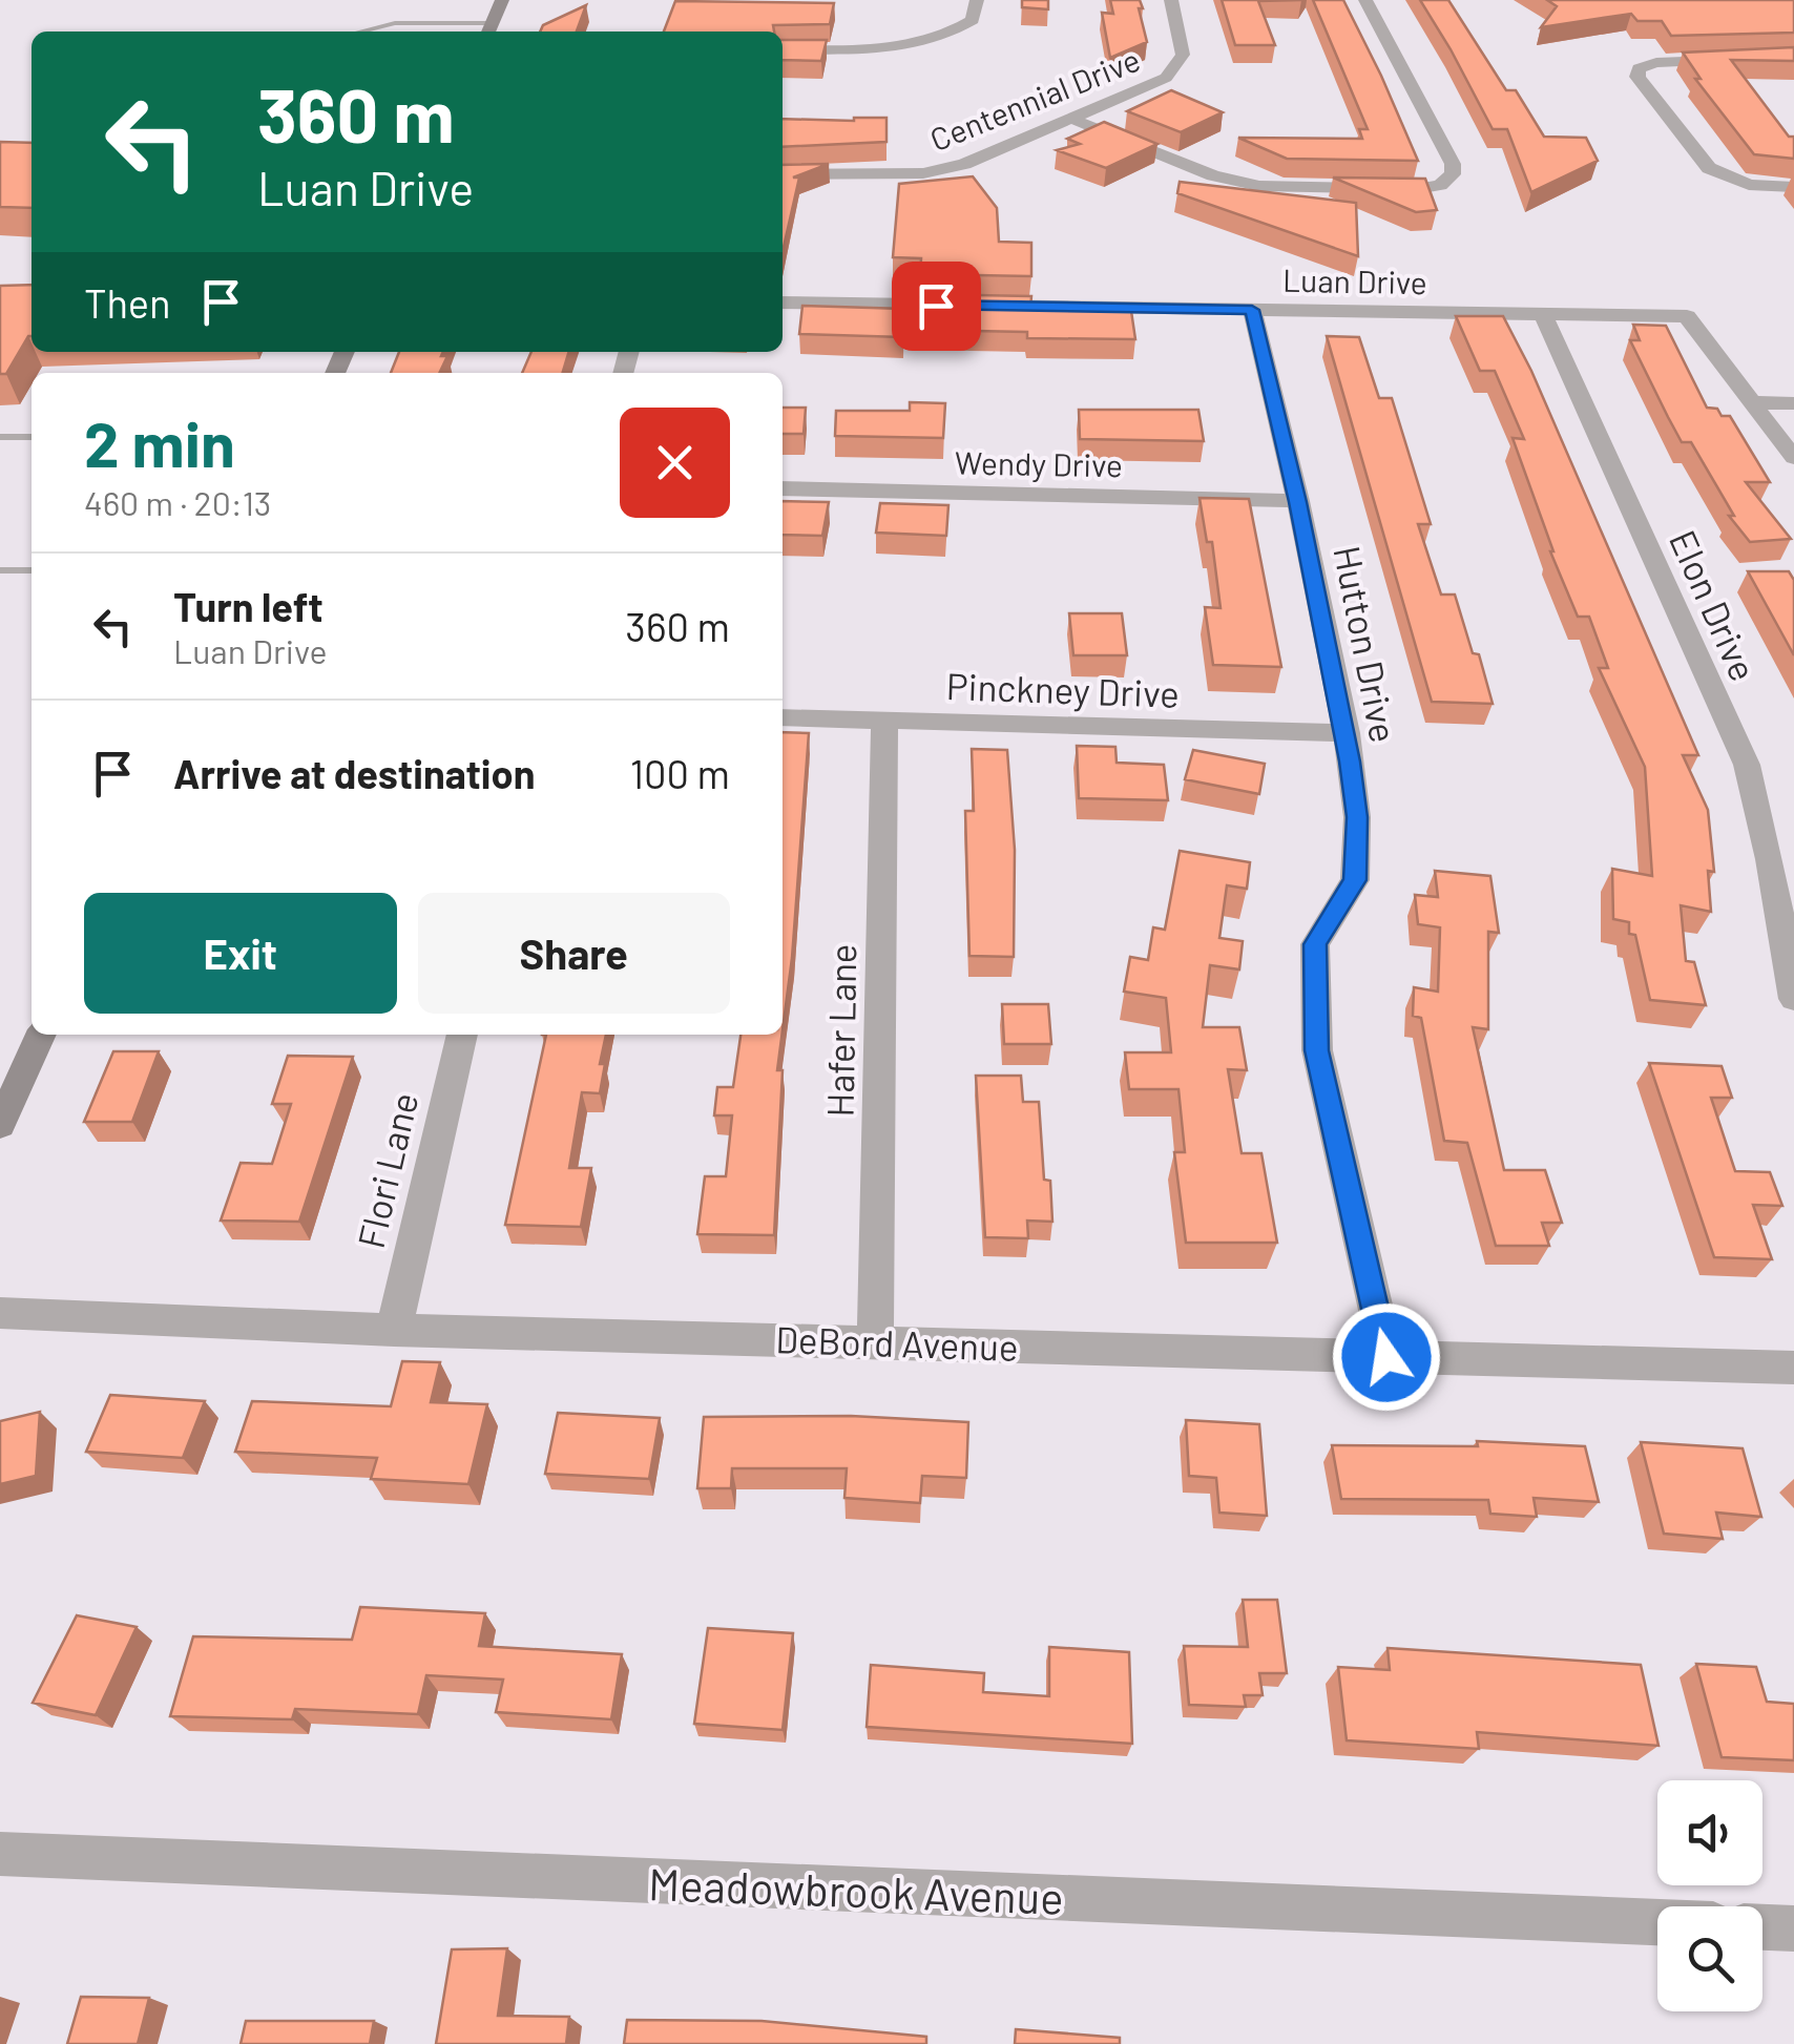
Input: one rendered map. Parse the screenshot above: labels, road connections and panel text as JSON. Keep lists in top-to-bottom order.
{
  "streets": {
    "street": [
      "Centennial Drive",
      "Luan Drive",
      "Wendy Drive",
      "Elon Drive",
      "Hutton Drive",
      "Pinckney Drive",
      "Hafer Lane",
      "Flori Lane",
      "DeBord Avenue",
      "Meadowbrook Avenue"
    ]
  },
  "crossings": [
    ["Luan Drive", "Elon Drive"],
    ["Luan Drive", "Hutton Drive"],
    ["Wendy Drive", "Hutton Drive"],
    ["Hutton Drive", "Pinckney Drive"],
    ["Hutton Drive", "DeBord Avenue"],
    ["Pinckney Drive", "Hafer Lane"],
    ["Hafer Lane", "DeBord Avenue"],
    ["Flori Lane", "DeBord Avenue"]
  ],
  "page": {
    "turn": ["360 m", "Luan Drive"],
    "then": "Then",
    "heading": ["2 min", "460 m · 20:13"],
    "list": [
      {
        "name": "Turn left",
        "note": "Luan Drive",
        "value": "360 m"
      },
      {
        "name": "Arrive at destination",
        "value": "100 m"
      }
    ],
    "buttons": ["Exit", "Share"]
  }
}
